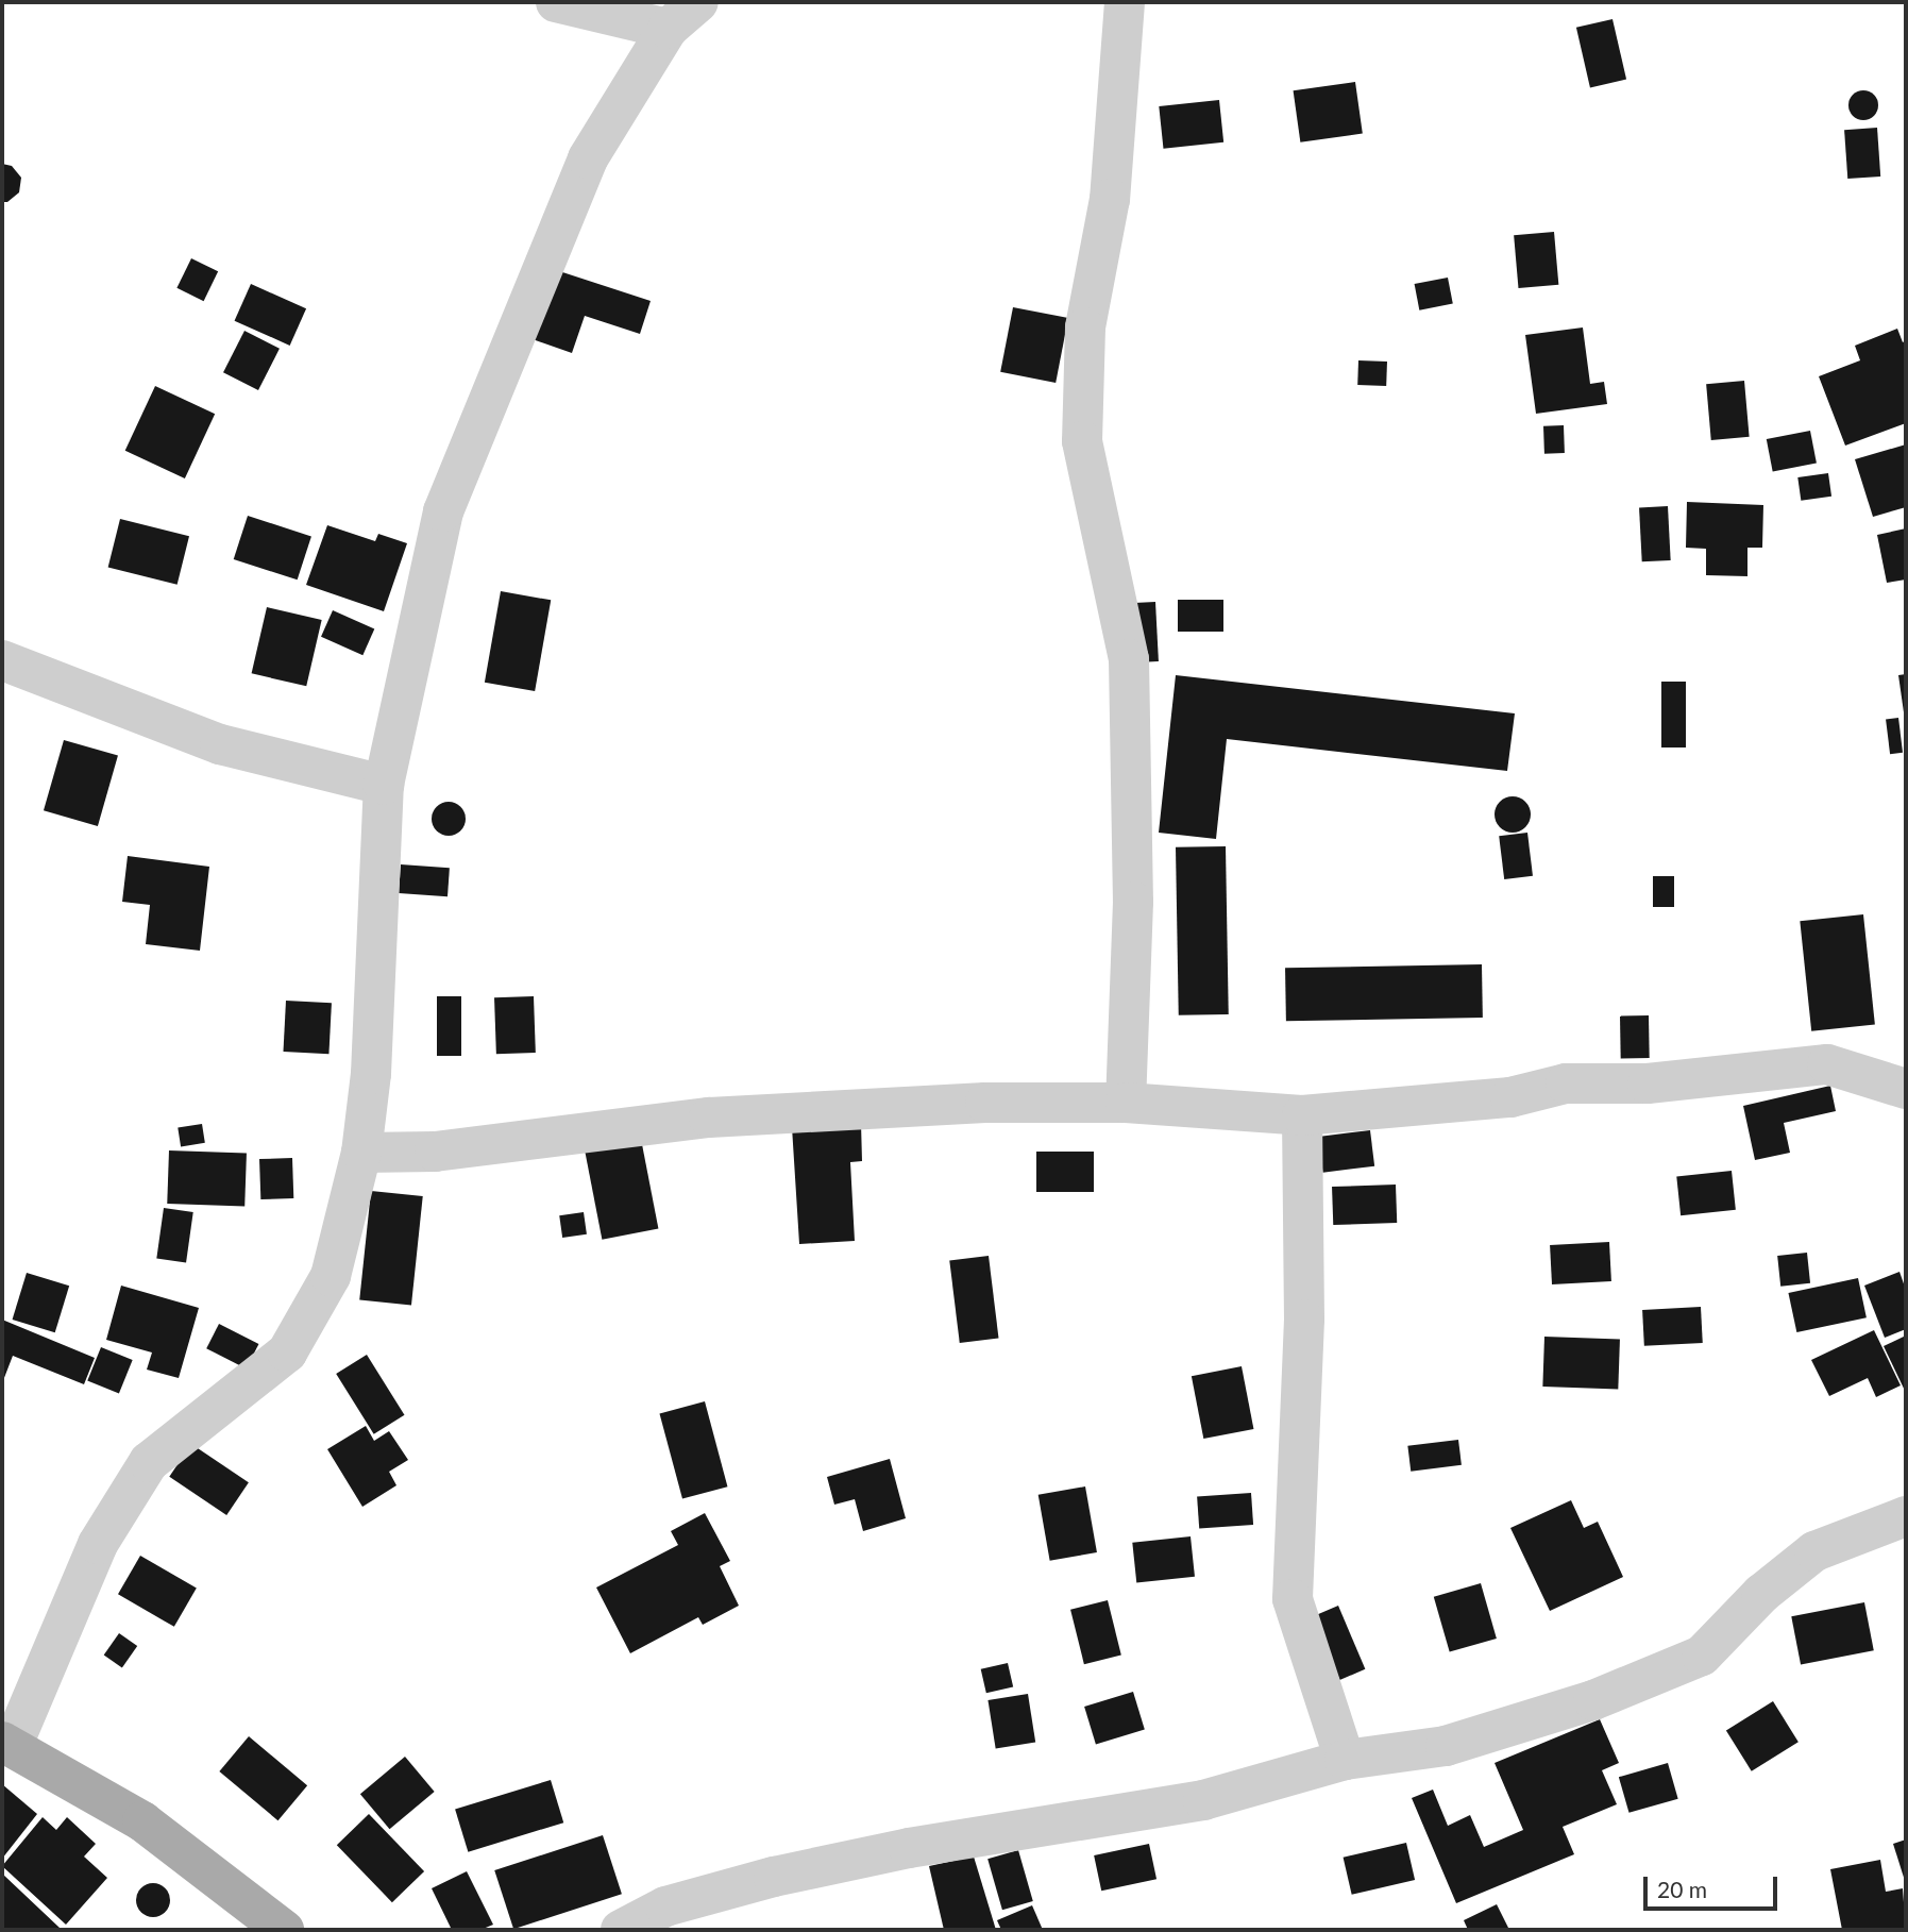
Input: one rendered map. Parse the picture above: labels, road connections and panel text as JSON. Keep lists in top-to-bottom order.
{
  "scale_bar": "20 m"
}
